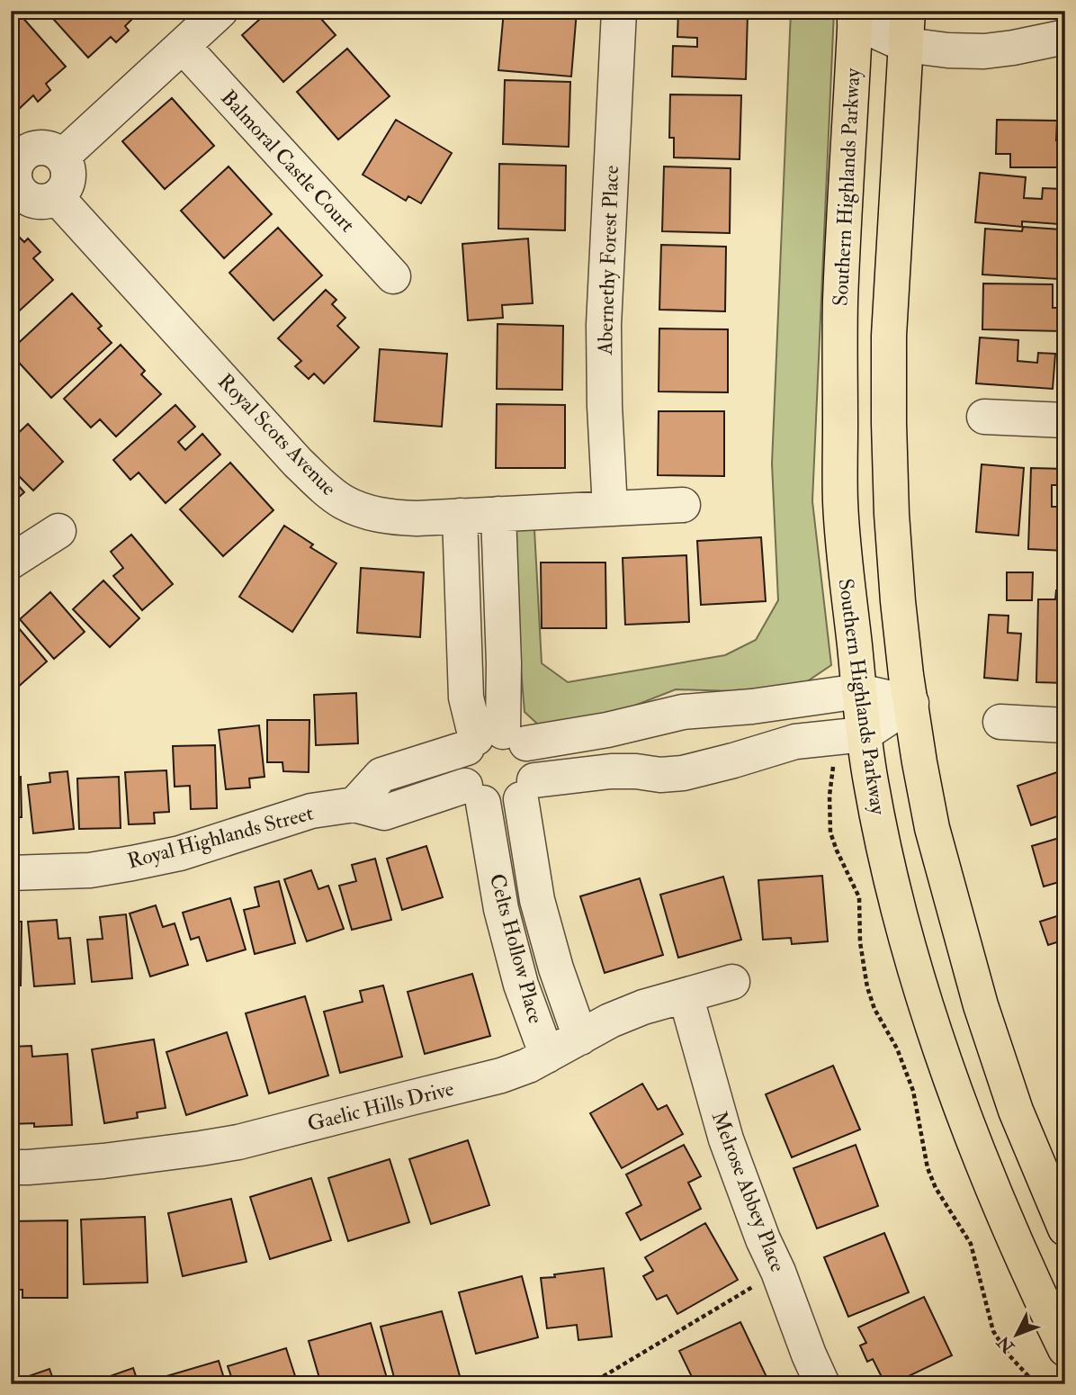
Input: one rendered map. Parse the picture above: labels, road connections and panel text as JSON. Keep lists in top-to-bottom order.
{
  "streets": {
    "main road": ["Southern Highlands Parkway"],
    "street": [
      "Balmoral Castle Court",
      "Abernethy Forest Place",
      "Royal Scots Avenue",
      "Royal Highlands Street",
      "Celts Hollow Place",
      "Gaelic Hills Drive",
      "Melrose Abbey Place"
    ]
  },
  "crossings": [
    ["Southern Highlands Parkway", "Royal Highlands Street"],
    ["Abernethy Forest Place", "Royal Scots Avenue"],
    ["Royal Highlands Street", "Celts Hollow Place"],
    ["Celts Hollow Place", "Gaelic Hills Drive"],
    ["Gaelic Hills Drive", "Melrose Abbey Place"]
  ],
  "north": "bottom left"
}
